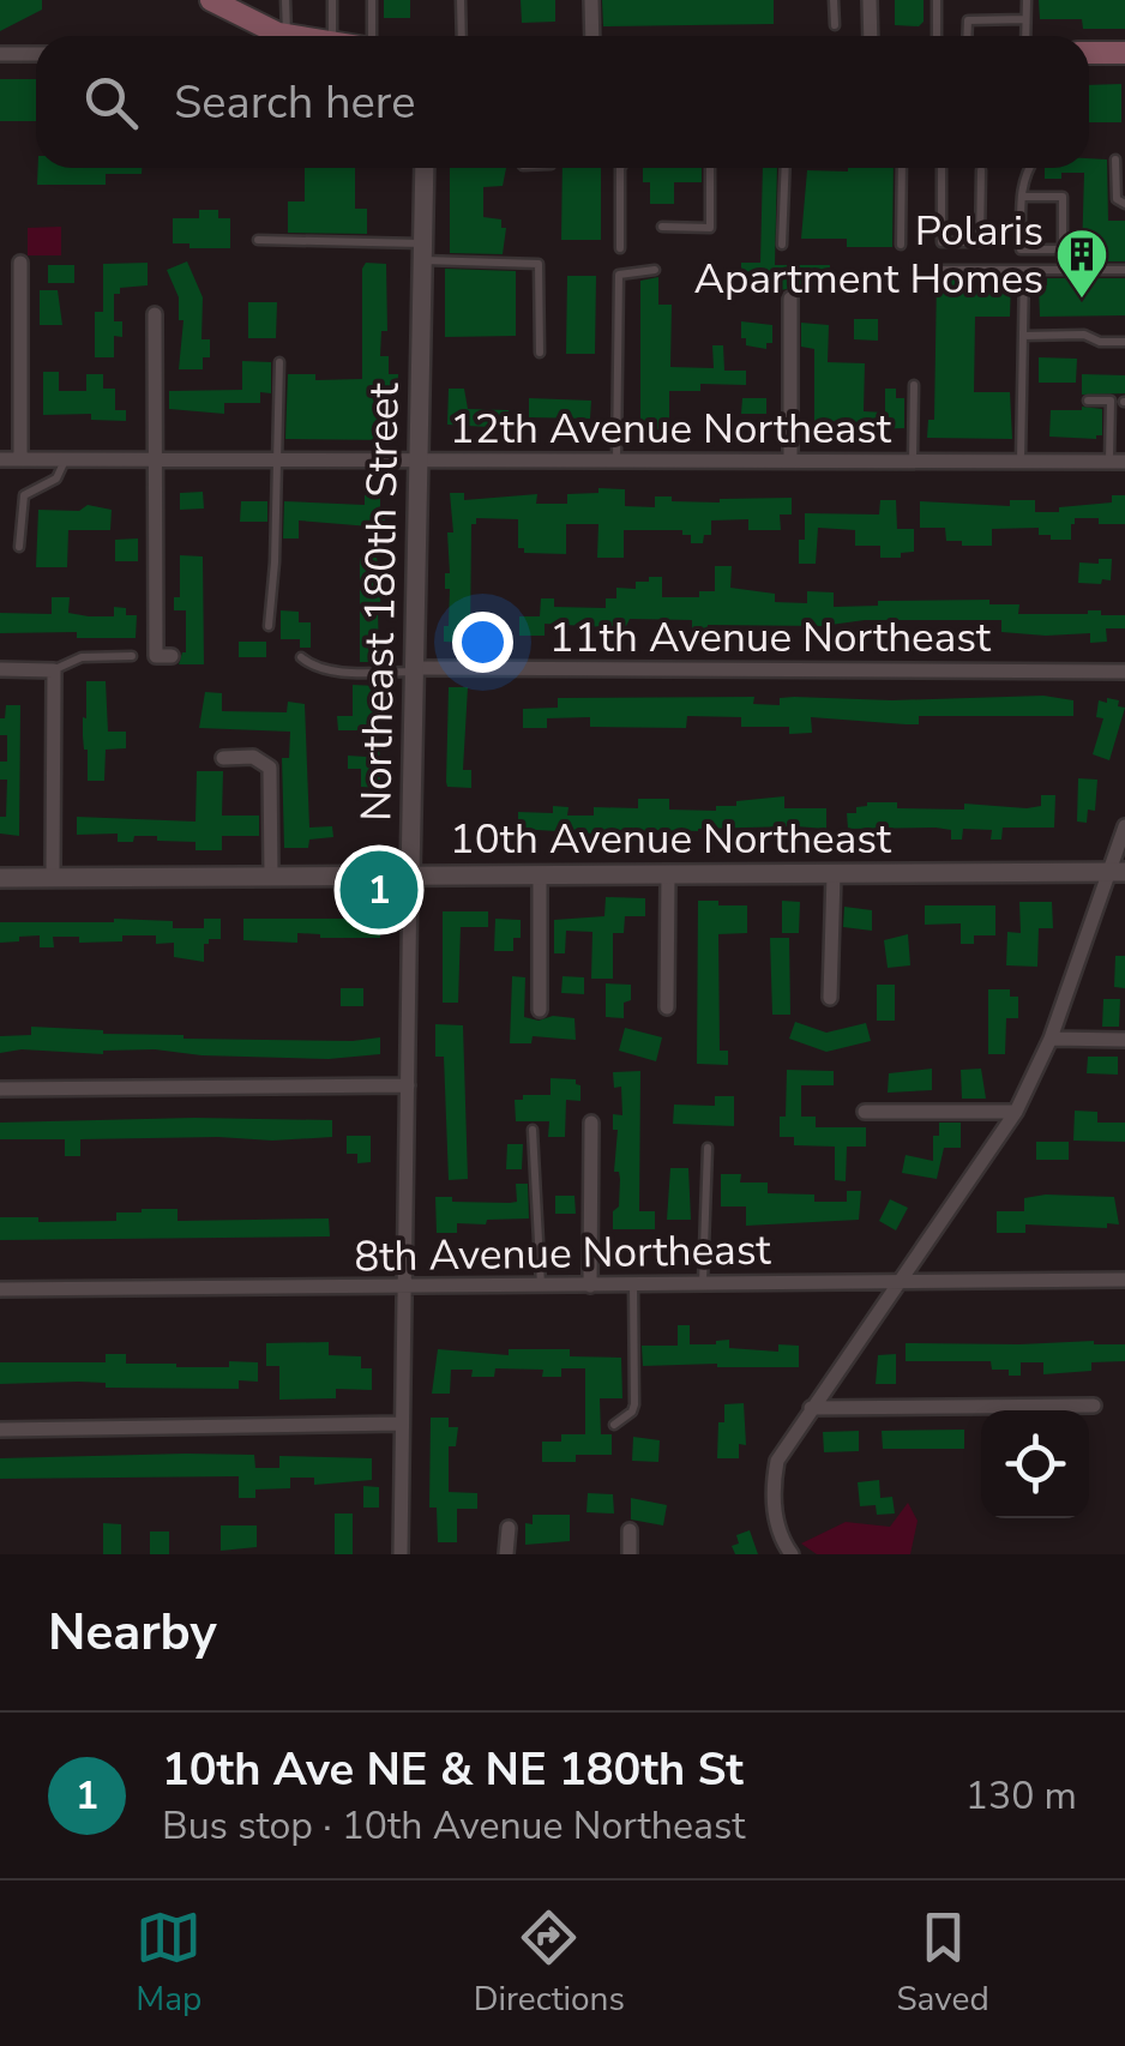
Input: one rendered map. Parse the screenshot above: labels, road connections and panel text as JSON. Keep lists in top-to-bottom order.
{
  "streets": {
    "street": [
      "12th Avenue Northeast",
      "Northeast 180th Street",
      "11th Avenue Northeast",
      "10th Avenue Northeast",
      "8th Avenue Northeast"
    ]
  },
  "crossings": [
    ["12th Avenue Northeast", "Northeast 180th Street"],
    ["Northeast 180th Street", "11th Avenue Northeast"],
    ["Northeast 180th Street", "10th Avenue Northeast"],
    ["Northeast 180th Street", "8th Avenue Northeast"]
  ],
  "places": {
    "building": ["Polaris Apartment Homes"]
  },
  "page": {
    "search": "Search here",
    "pins": "1",
    "heading": "Nearby",
    "list": [
      {
        "mark": "1",
        "name": "10th Ave NE & NE 180th St",
        "note": "Bus stop · 10th Avenue Northeast",
        "value": "130 m"
      }
    ],
    "nav": ["Map", "Directions", "Saved"]
  }
}
